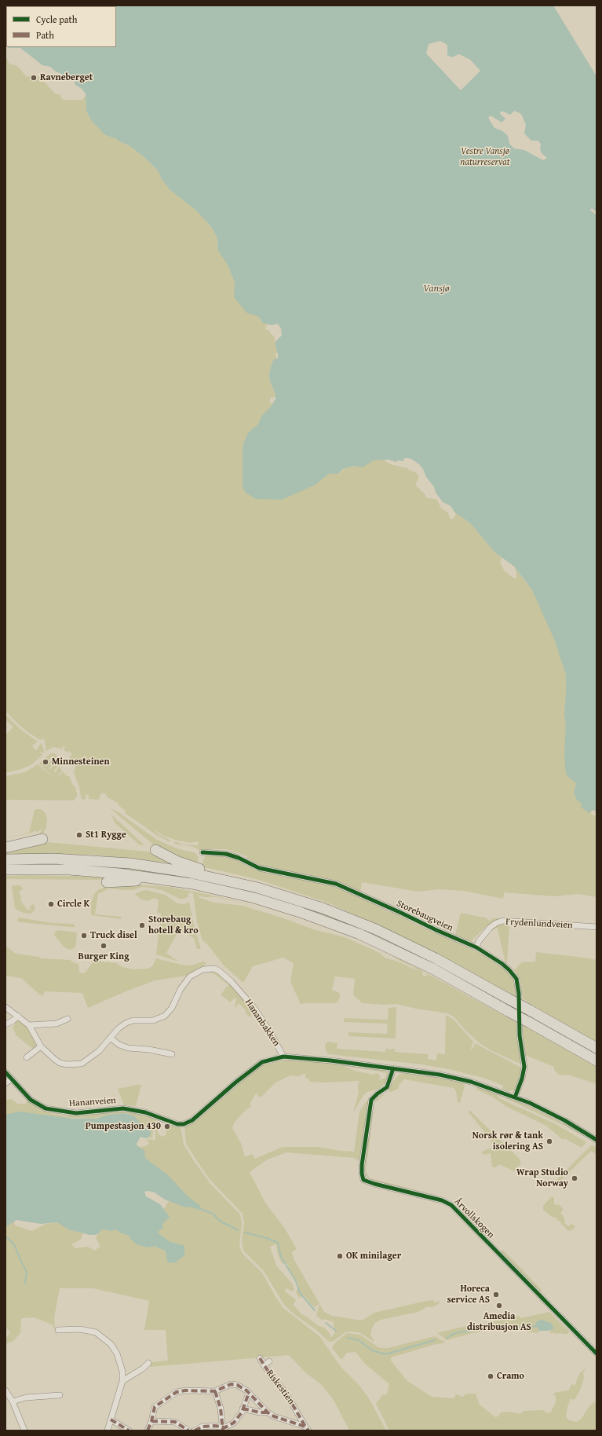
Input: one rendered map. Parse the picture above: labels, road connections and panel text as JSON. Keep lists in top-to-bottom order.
{
  "streets": {
    "street": [
      "Storebaugveien",
      "Frydenlundveien",
      "Hananbakken",
      "Hananveien",
      "Årvollskogen",
      "Riskestien"
    ]
  },
  "crossings": [
    ["Storebaugveien", "Frydenlundveien"],
    ["Hananbakken", "Hananveien"]
  ],
  "water": ["Vansjø"],
  "parks": ["Vestre Vansjø naturreservat"],
  "places": [
    "Ravneberget",
    "Minnesteinen",
    "St1 Rygge",
    "Circle K",
    "Storebaug hotell & kro",
    "Truck disel",
    "Burger King",
    "Pumpestasjon 430",
    "Norsk rør & tank isolering AS",
    "Wrap Studio Norway",
    "OK minilager",
    "Horeca service AS",
    "Amedia distribusjon AS",
    "Cramo"
  ],
  "legend": ["Cycle path", "Path"]
}
